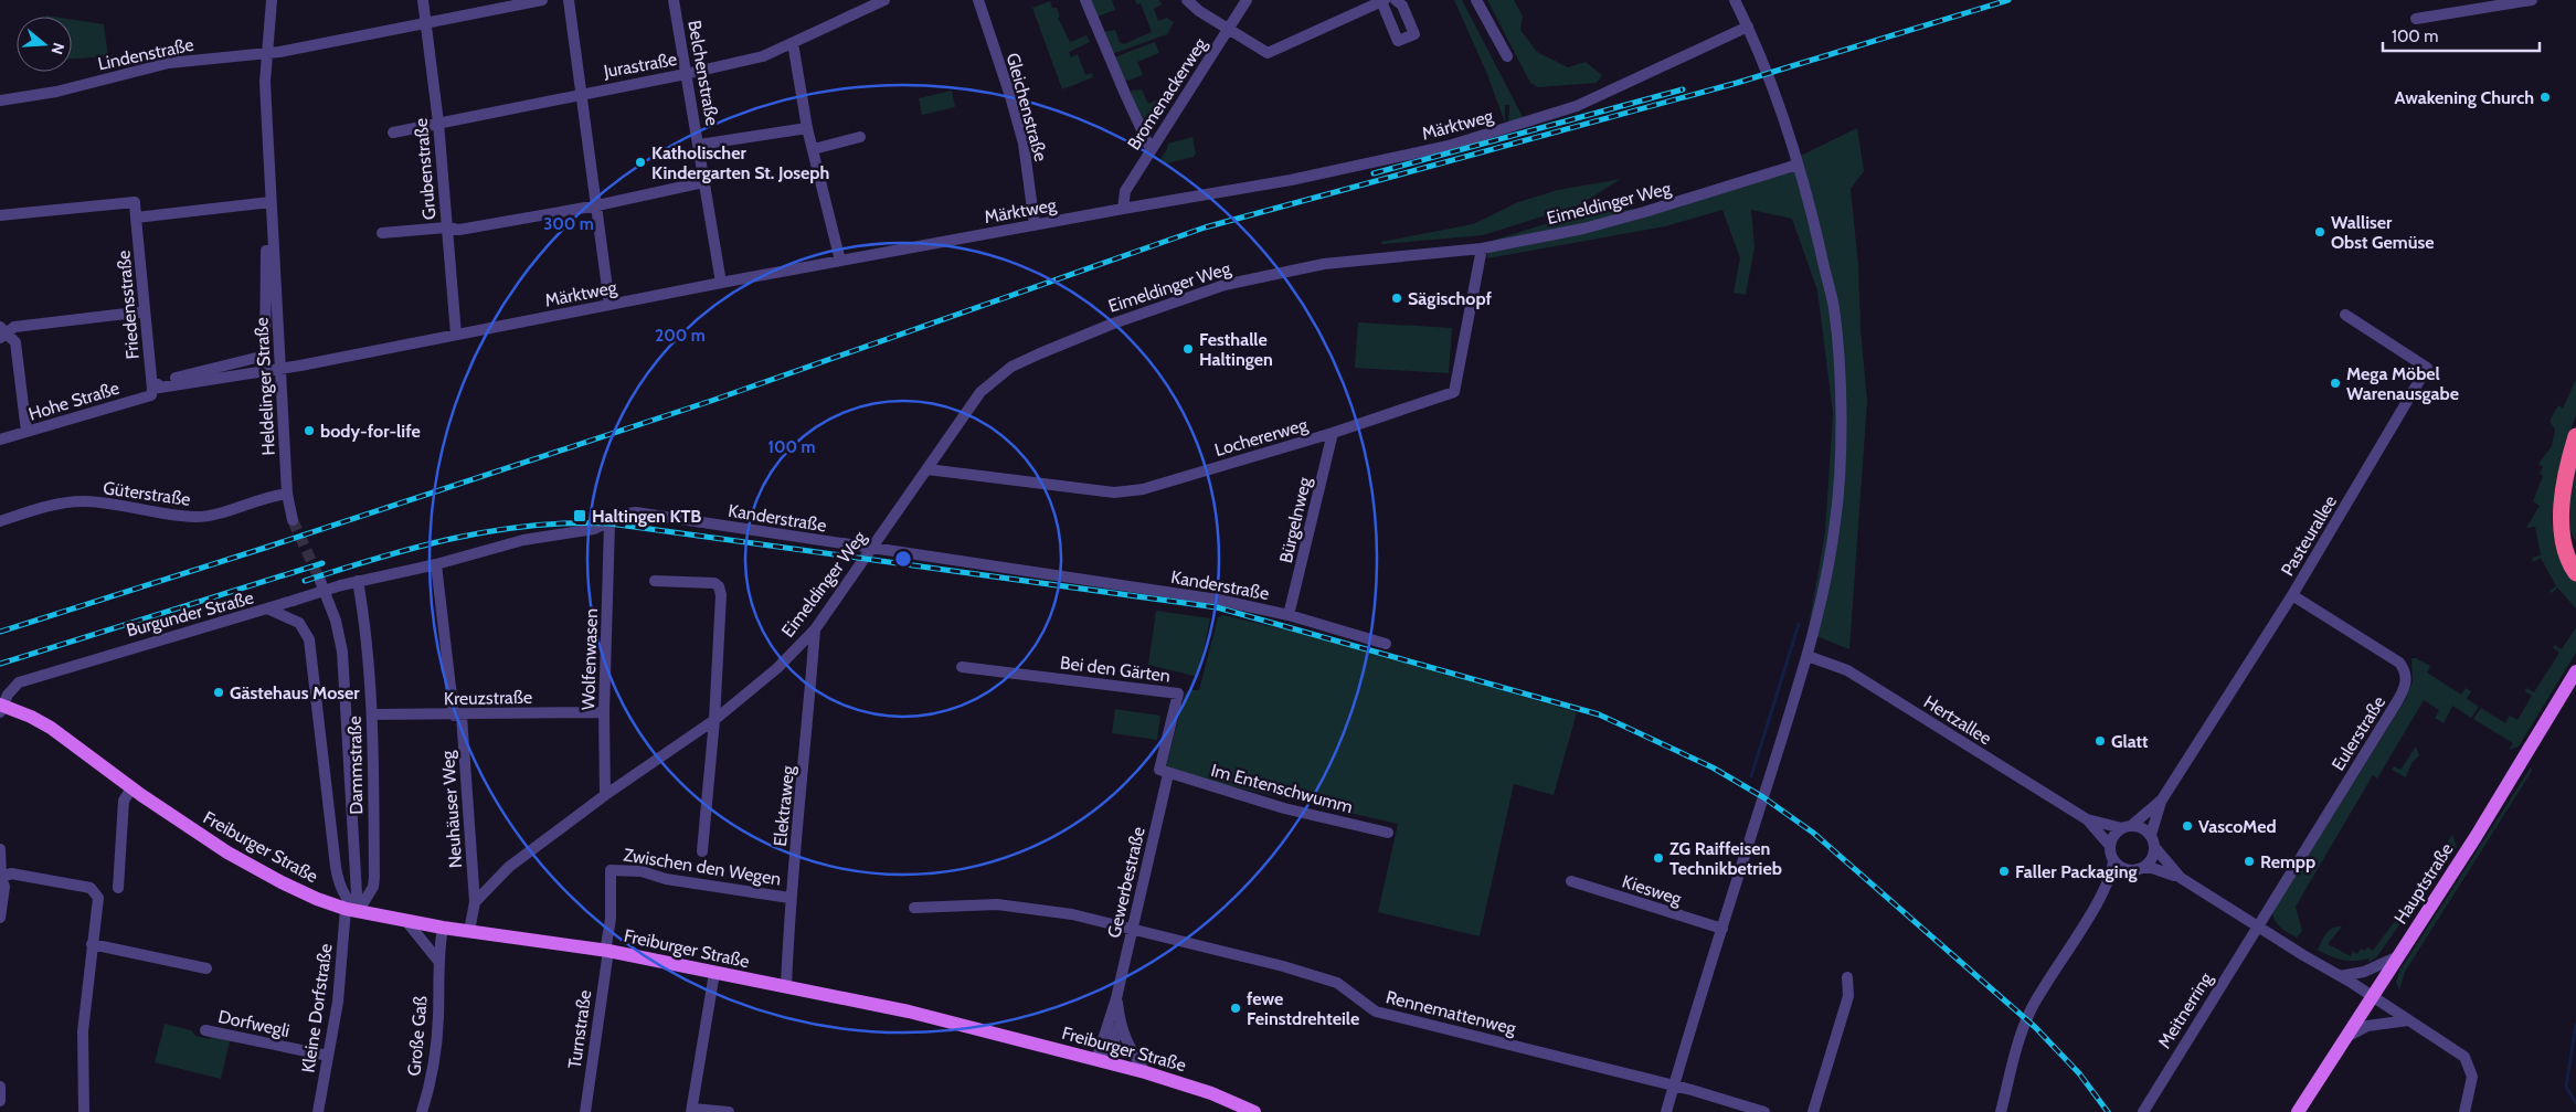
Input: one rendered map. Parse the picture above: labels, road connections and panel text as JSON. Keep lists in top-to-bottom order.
{
  "streets": {
    "main road": ["Freiburger Straße", "Hauptstraße"],
    "street": [
      "Lindenstraße",
      "Jurastraße",
      "Belchenstraße",
      "Bromenackerweg",
      "Gleichenstraße",
      "Märktweg",
      "Grubenstraße",
      "Eimeldinger Weg",
      "Friedensstraße",
      "Heldelinger Straße",
      "Hohe Straße",
      "Lochererweg",
      "Güterstraße",
      "Kanderstraße",
      "Bürgelnweg",
      "Pasteurallee",
      "Burgunder Straße",
      "Wolfenwasen",
      "Bei den Gärten",
      "Kreuzstraße",
      "Hertzallee",
      "Eulerstraße",
      "Dammstraße",
      "Im Entenschwumm",
      "Elektraweg",
      "Neuhäuser Weg",
      "Zwischen den Wegen",
      "Gewerbestraße",
      "Kiesweg",
      "Kleine Dorfstraße",
      "Meitnerring",
      "Rennemattenweg",
      "Dorfwegli",
      "Turnstraße",
      "Große Gaß"
    ]
  },
  "crossings": [
    ["Lindenstraße", "Grubenstraße"],
    ["Lindenstraße", "Heldelinger Straße"],
    ["Jurastraße", "Belchenstraße"],
    ["Jurastraße", "Grubenstraße"],
    ["Belchenstraße", "Märktweg"],
    ["Bromenackerweg", "Märktweg"],
    ["Gleichenstraße", "Märktweg"],
    ["Märktweg", "Grubenstraße"],
    ["Märktweg", "Heldelinger Straße"],
    ["Märktweg", "Hohe Straße"],
    ["Eimeldinger Weg", "Lochererweg"],
    ["Eimeldinger Weg", "Kanderstraße"],
    ["Eimeldinger Weg", "Wolfenwasen"],
    ["Eimeldinger Weg", "Elektraweg"],
    ["Eimeldinger Weg", "Neuhäuser Weg"],
    ["Friedensstraße", "Hohe Straße"],
    ["Heldelinger Straße", "Hohe Straße"],
    ["Heldelinger Straße", "Güterstraße"],
    ["Lochererweg", "Bürgelnweg"],
    ["Kanderstraße", "Bürgelnweg"],
    ["Kanderstraße", "Burgunder Straße"],
    ["Kanderstraße", "Wolfenwasen"],
    ["Kanderstraße", "Dammstraße"],
    ["Kanderstraße", "Neuhäuser Weg"],
    ["Pasteurallee", "Hertzallee"],
    ["Pasteurallee", "Eulerstraße"],
    ["Burgunder Straße", "Dammstraße"],
    ["Burgunder Straße", "Freiburger Straße"],
    ["Burgunder Straße", "Kleine Dorfstraße"],
    ["Wolfenwasen", "Kreuzstraße"],
    ["Bei den Gärten", "Im Entenschwumm"],
    ["Bei den Gärten", "Gewerbestraße"],
    ["Kreuzstraße", "Dammstraße"],
    ["Kreuzstraße", "Neuhäuser Weg"],
    ["Eulerstraße", "Meitnerring"],
    ["Dammstraße", "Freiburger Straße"],
    ["Dammstraße", "Kleine Dorfstraße"],
    ["Im Entenschwumm", "Gewerbestraße"],
    ["Elektraweg", "Freiburger Straße"],
    ["Elektraweg", "Zwischen den Wegen"],
    ["Freiburger Straße", "Zwischen den Wegen"],
    ["Freiburger Straße", "Gewerbestraße"],
    ["Freiburger Straße", "Kleine Dorfstraße"],
    ["Freiburger Straße", "Turnstraße"],
    ["Freiburger Straße", "Große Gaß"],
    ["Zwischen den Wegen", "Turnstraße"],
    ["Gewerbestraße", "Rennemattenweg"],
    ["Kleine Dorfstraße", "Dorfwegli"]
  ],
  "places": {
    "other": [
      "Awakening Church",
      "Katholischer Kindergarten St. Joseph",
      "Walliser Obst Gemüse",
      "Sägischopf",
      "Festhalle Haltingen",
      "Mega Möbel Warenausgabe",
      "body-for-life",
      "Gästehaus Moser",
      "Glatt",
      "VascoMed",
      "ZG Raiffeisen Technikbetrieb",
      "Rempp",
      "Faller Packaging",
      "fewe Feinstdrehteile"
    ],
    "transit": ["Haltingen KTB"]
  },
  "scale_bar": "100 m",
  "north": "right",
  "rings": ["300 m", "200 m", "100 m"]
}
